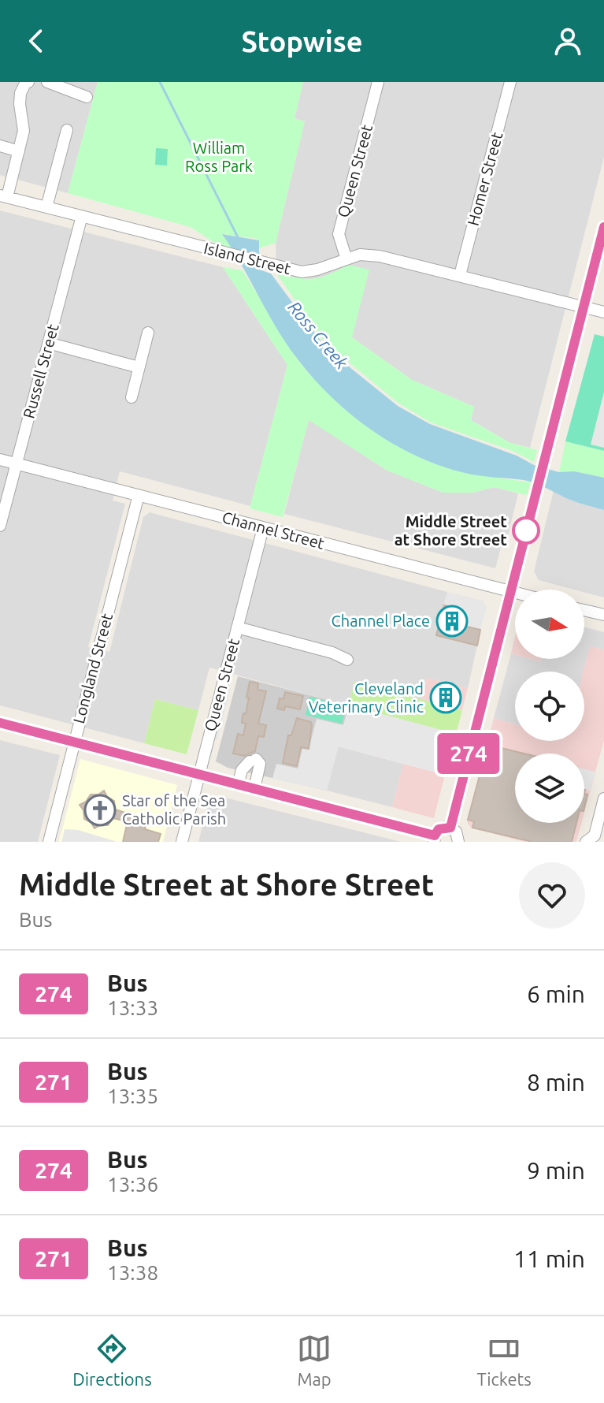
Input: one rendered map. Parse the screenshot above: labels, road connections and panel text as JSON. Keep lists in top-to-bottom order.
{
  "streets": {
    "street": [
      "Queen Street",
      "Homer Street",
      "Island Street",
      "Russell Street",
      "Channel Street",
      "Longland Street"
    ]
  },
  "crossings": [
    ["Queen Street", "Island Street"],
    ["Queen Street", "Channel Street"],
    ["Homer Street", "Island Street"],
    ["Island Street", "Russell Street"],
    ["Russell Street", "Channel Street"],
    ["Channel Street", "Longland Street"]
  ],
  "water": ["Ross Creek"],
  "parks": ["William Ross Park"],
  "places": {
    "other": ["Middle Street at Shore Street"],
    "building": ["Channel Place", "Cleveland Veterinary Clinic"],
    "church": ["Star of the Sea Catholic Parish"]
  },
  "lines": ["bus line 274"],
  "north": "right",
  "page": {
    "header": "Stopwise",
    "on_map": "274",
    "heading": ["Middle Street at Shore Street", "Bus"],
    "list": [
      {
        "mark": "274",
        "name": "Bus",
        "note": "13:33",
        "value": "6 min"
      },
      {
        "mark": "271",
        "name": "Bus",
        "note": "13:35",
        "value": "8 min"
      },
      {
        "mark": "274",
        "name": "Bus",
        "note": "13:36",
        "value": "9 min"
      },
      {
        "mark": "271",
        "name": "Bus",
        "note": "13:38",
        "value": "11 min"
      }
    ],
    "tabs": ["Directions", "Map", "Tickets"]
  }
}
